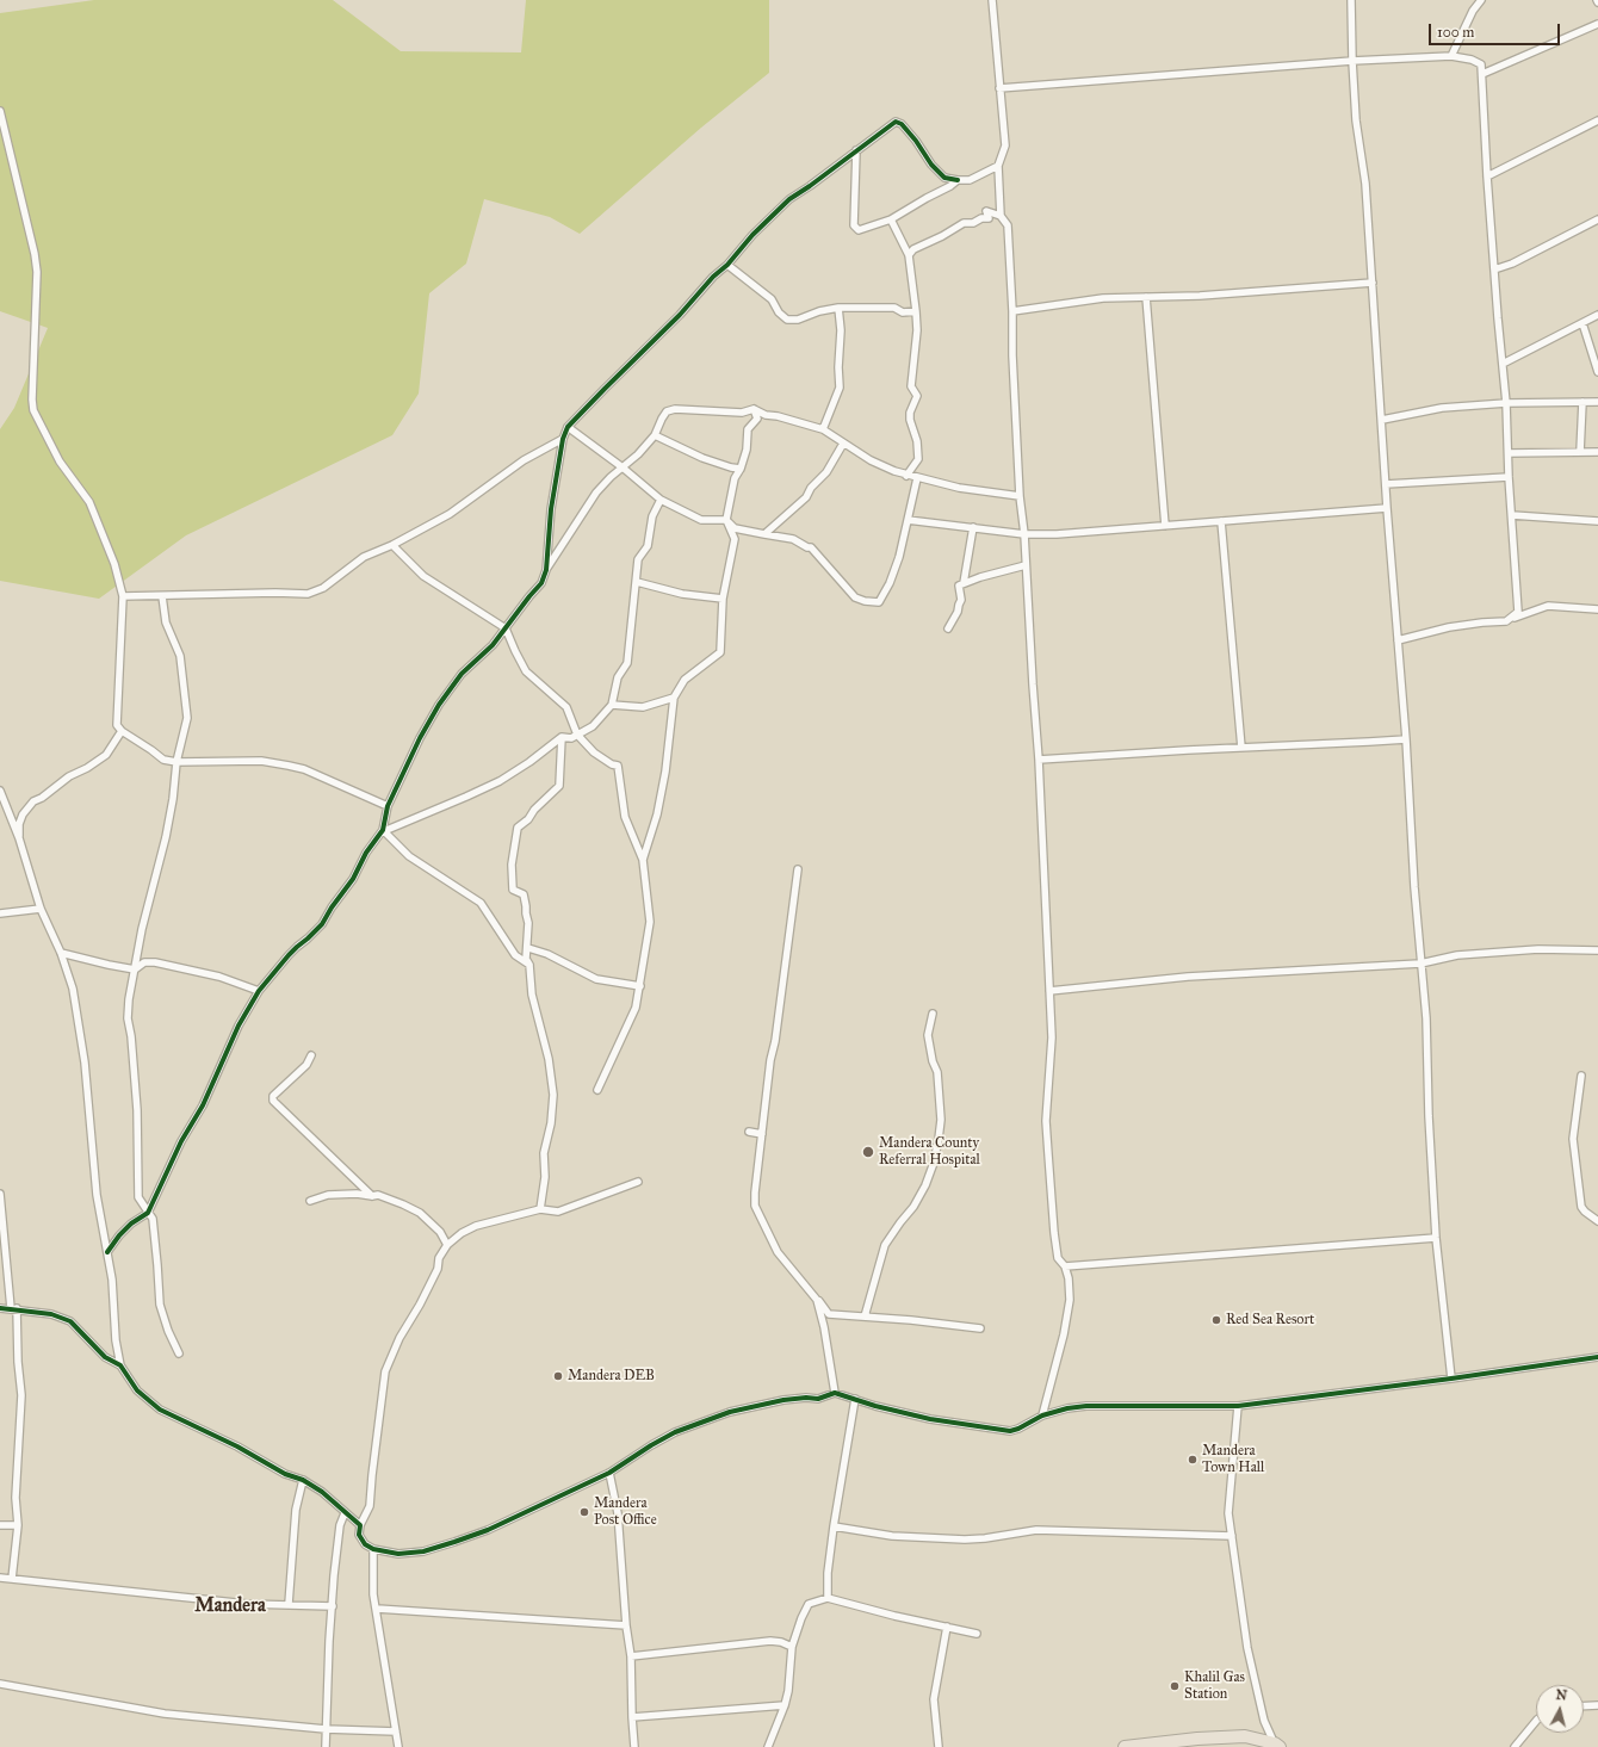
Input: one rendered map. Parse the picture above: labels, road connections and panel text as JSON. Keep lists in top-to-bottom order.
{
  "districts": ["Mandera"],
  "places": [
    "Mandera County Referral Hospital",
    "Red Sea Resort",
    "Mandera DEB",
    "Mandera Town Hall",
    "Mandera Post Office",
    "Khalil Gas Station"
  ],
  "scale_bar": "100 m",
  "north": "top"
}
